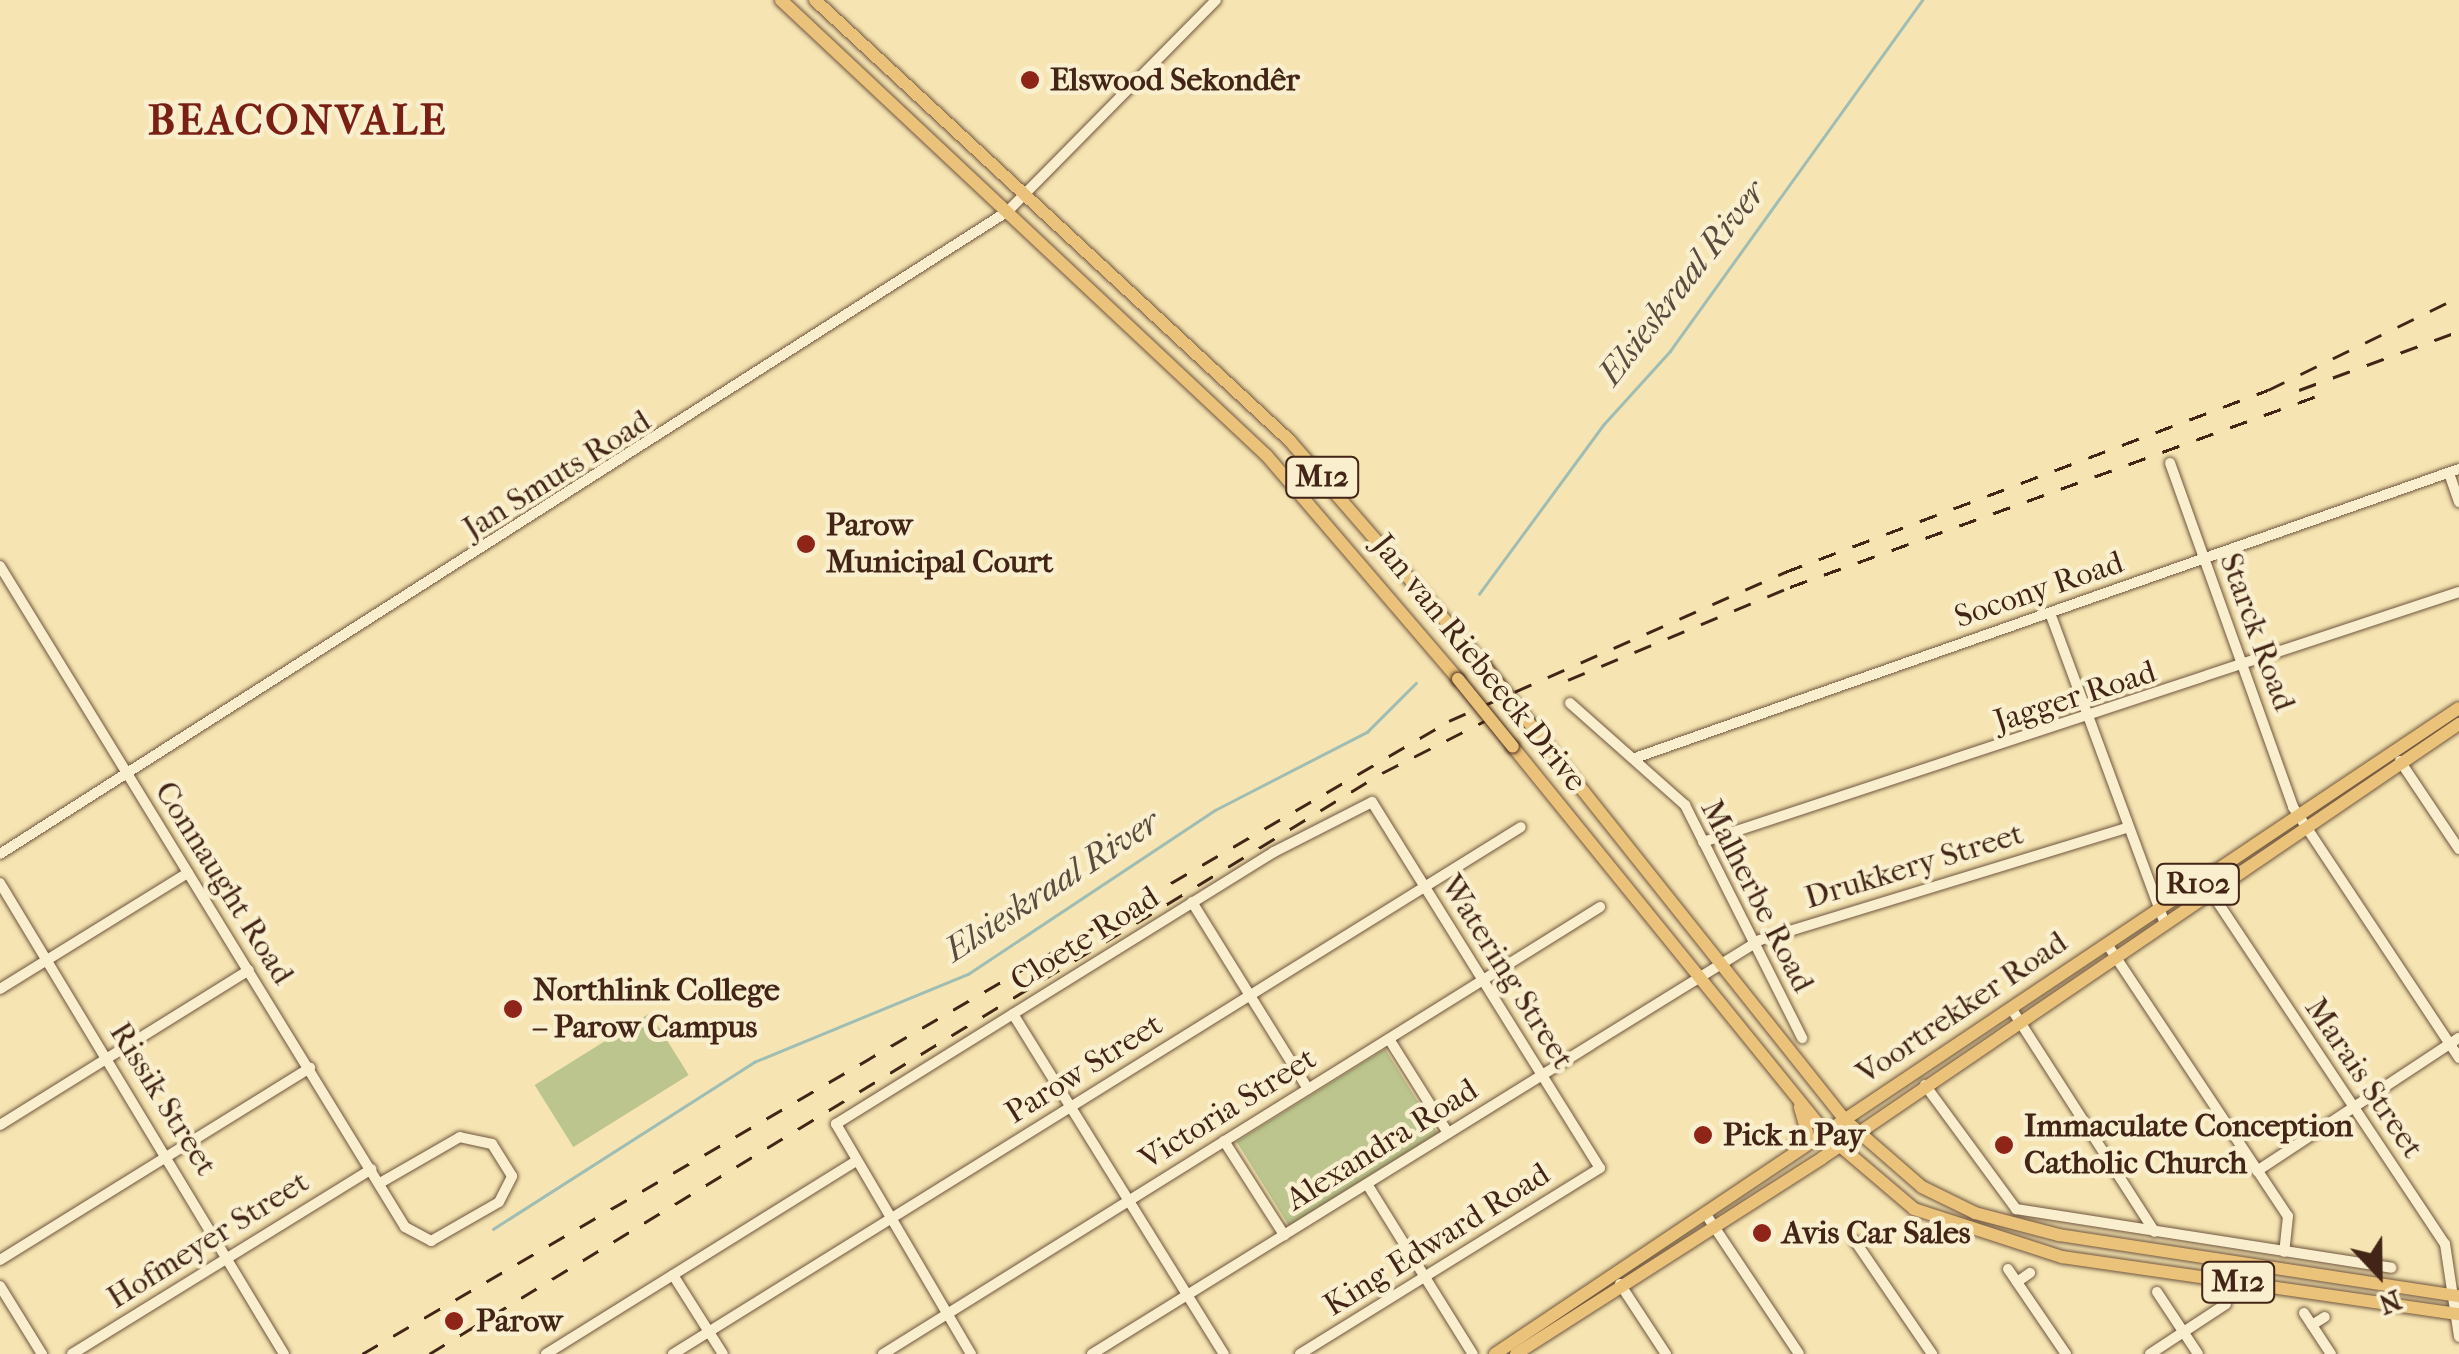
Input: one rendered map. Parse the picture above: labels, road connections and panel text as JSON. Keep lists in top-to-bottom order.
{
  "streets": {
    "main road": [
      "M12",
      "Jan van Riebeeck Drive",
      "R102",
      "Voortrekker Road"
    ],
    "street": [
      "Jan Smuts Road",
      "Socony Road",
      "Starck Road",
      "Jagger Road",
      "Drukkery Street",
      "Connaught Road",
      "Malherbe Road",
      "Cloete Road",
      "Watering Street",
      "Parow Street",
      "Marais Street",
      "Rissik Street",
      "Victoria Street",
      "Alexandra Road",
      "Hofmeyer Street",
      "King Edward Road"
    ]
  },
  "crossings": [
    ["Jan Smuts Road", "Jan van Riebeeck Drive"],
    ["Jan Smuts Road", "Connaught Road"],
    ["M12", "Jan van Riebeeck Drive"],
    ["M12", "Voortrekker Road"],
    ["M12", "Marais Street"],
    ["Socony Road", "Starck Road"],
    ["Socony Road", "Malherbe Road"],
    ["Starck Road", "Jagger Road"],
    ["Starck Road", "Voortrekker Road"],
    ["Jan van Riebeeck Drive", "Drukkery Street"],
    ["Jan van Riebeeck Drive", "Voortrekker Road"],
    ["Jan van Riebeeck Drive", "Alexandra Road"],
    ["Jagger Road", "Malherbe Road"],
    ["Drukkery Street", "Malherbe Road"],
    ["Drukkery Street", "Alexandra Road"],
    ["Connaught Road", "Hofmeyer Street"],
    ["Cloete Road", "Watering Street"],
    ["Watering Street", "Parow Street"],
    ["Watering Street", "Victoria Street"],
    ["Watering Street", "Alexandra Road"],
    ["Watering Street", "King Edward Road"],
    ["Voortrekker Road", "Marais Street"],
    ["Rissik Street", "Hofmeyer Street"]
  ],
  "districts": ["BEACONVALE"],
  "water": ["Elsieskraal River"],
  "places": [
    "Elswood Sekondêr",
    "Parow Municipal Court",
    "Northlink College – Parow Campus",
    "Pick n Pay",
    "Immaculate Conception Catholic Church",
    "Avis Car Sales",
    "Parow"
  ],
  "north": "bottom"
}
